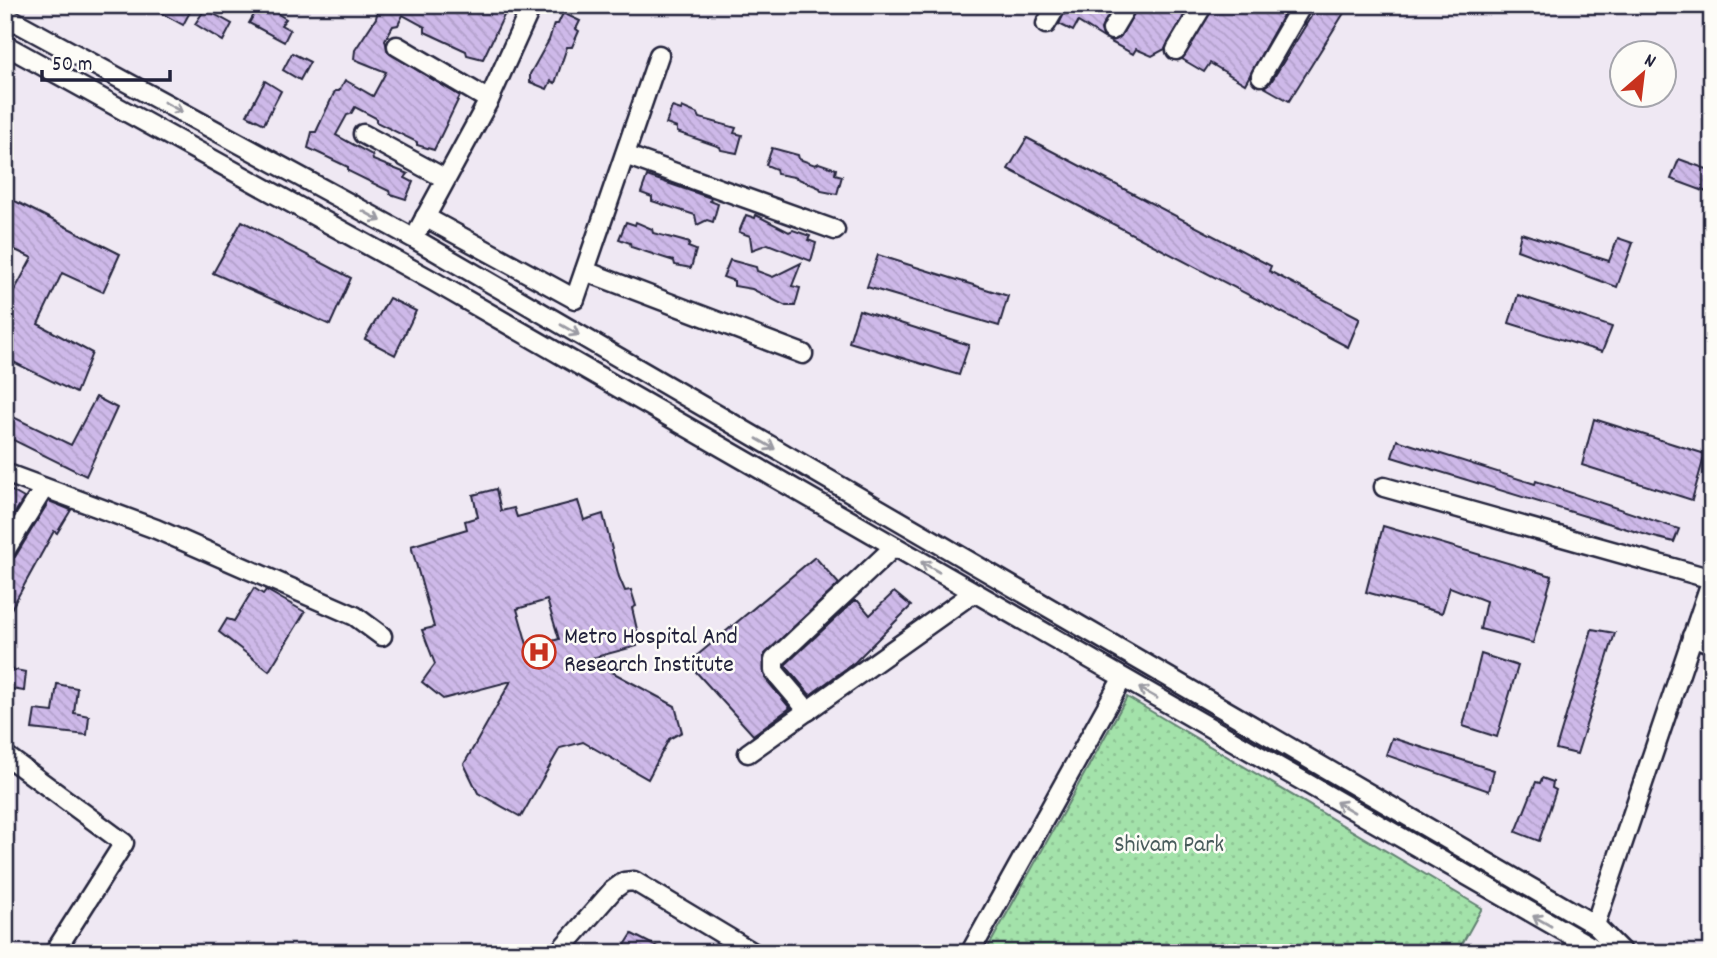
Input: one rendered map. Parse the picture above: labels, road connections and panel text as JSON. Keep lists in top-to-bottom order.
{
  "parks": ["Shivam Park"],
  "places": {
    "hospital": ["Metro Hospital And Research Institute"]
  },
  "scale_bar": "50 m",
  "north": "top right"
}
